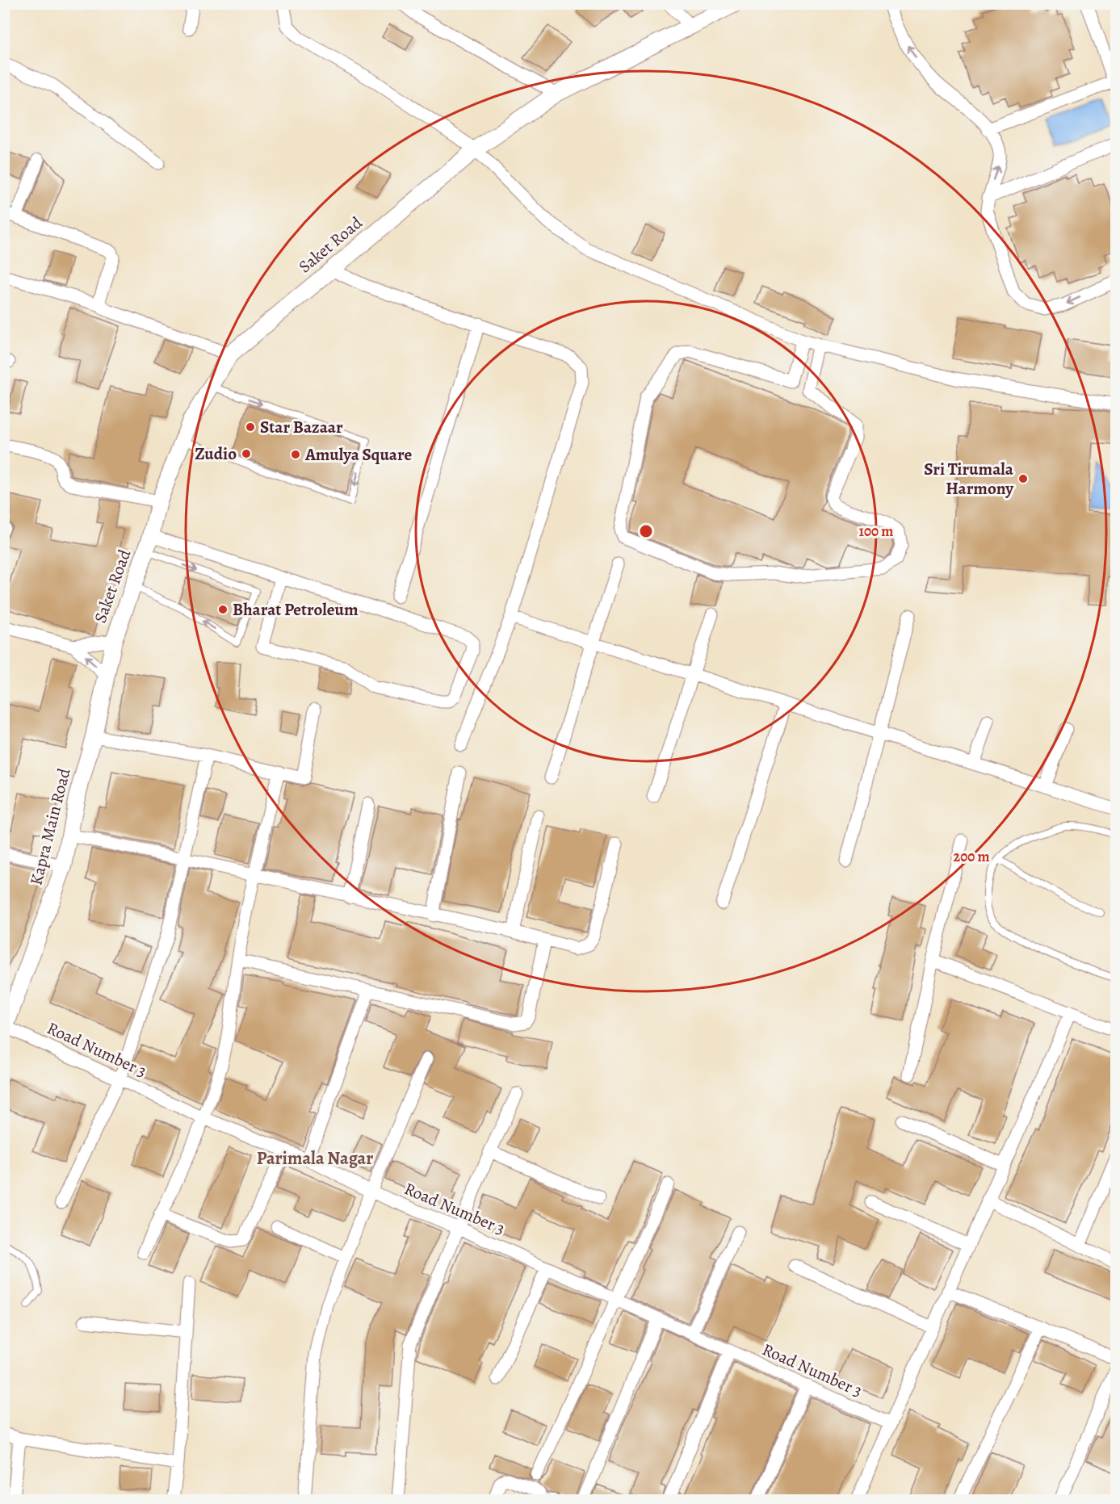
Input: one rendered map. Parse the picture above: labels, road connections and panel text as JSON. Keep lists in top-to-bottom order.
{
  "streets": {
    "street": ["Saket Road", "Kapra Main Road", "Road Number 3"]
  },
  "crossings": [
    ["Saket Road", "Kapra Main Road"],
    ["Kapra Main Road", "Road Number 3"]
  ],
  "districts": ["Parimala Nagar"],
  "places": [
    "Star Bazaar",
    "Zudio",
    "Amulya Square",
    "Sri Tirumala Harmony",
    "Bharat Petroleum"
  ],
  "rings": ["100 m", "200 m"]
}
